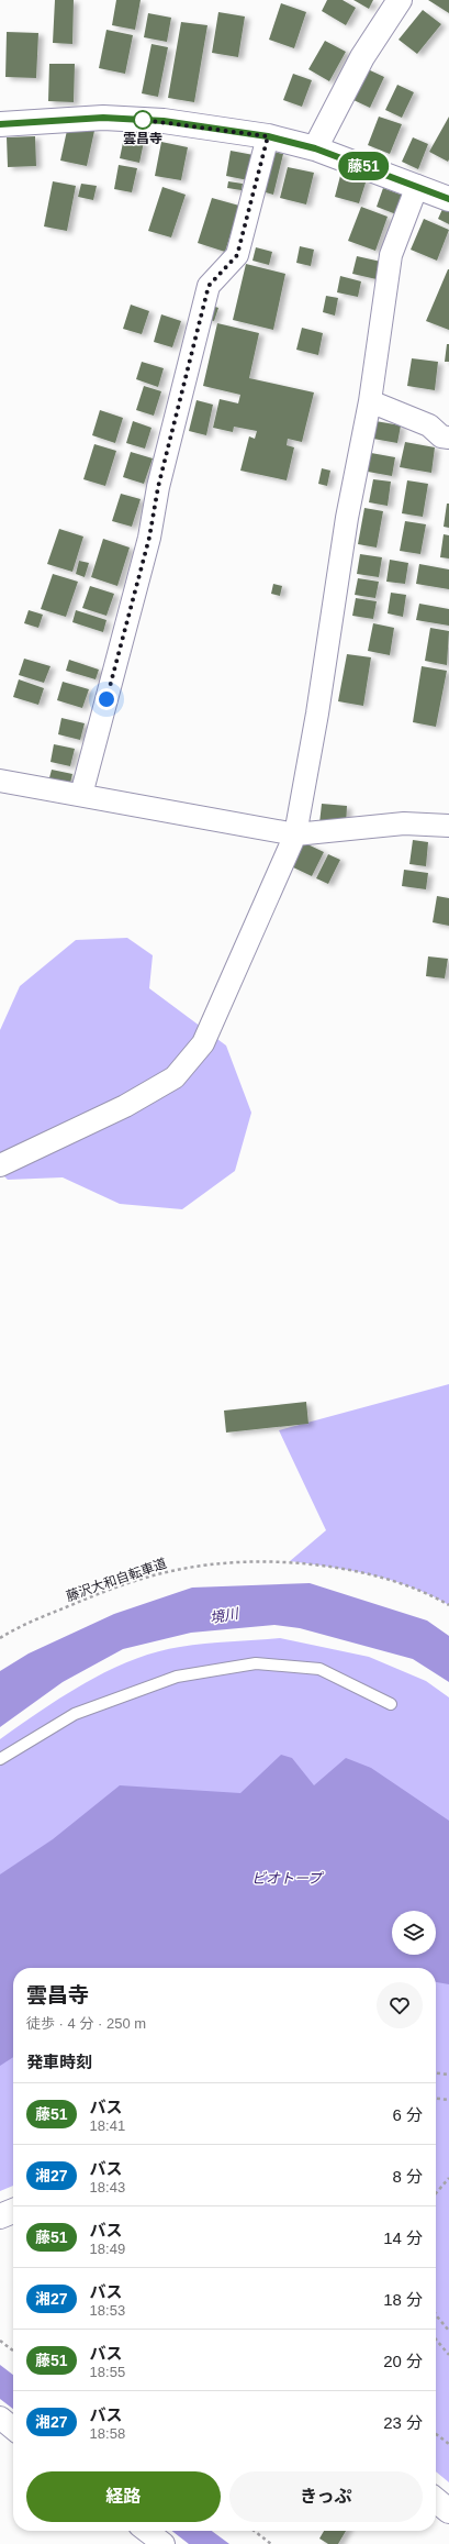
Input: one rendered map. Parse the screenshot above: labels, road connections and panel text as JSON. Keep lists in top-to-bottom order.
{
  "streets": {
    "path": ["藤沢大和自転車道"]
  },
  "water": ["境川", "ビオトープ"],
  "places": ["雲昌寺"],
  "lines": ["bus line 藤51"],
  "page": {
    "on_map": "藤51",
    "heading": [
      ["雲昌寺", "徒歩 · 4 分 · 250 m"],
      "発車時刻"
    ],
    "list": [
      {
        "mark": "藤51",
        "name": "バス",
        "note": "18:41",
        "value": "6 分"
      },
      {
        "mark": "湘27",
        "name": "バス",
        "note": "18:43",
        "value": "8 分"
      },
      {
        "mark": "藤51",
        "name": "バス",
        "note": "18:49",
        "value": "14 分"
      },
      {
        "mark": "湘27",
        "name": "バス",
        "note": "18:53",
        "value": "18 分"
      },
      {
        "mark": "藤51",
        "name": "バス",
        "note": "18:55",
        "value": "20 分"
      },
      {
        "mark": "湘27",
        "name": "バス",
        "note": "18:58",
        "value": "23 分"
      }
    ],
    "buttons": ["経路", "きっぷ"]
  }
}
